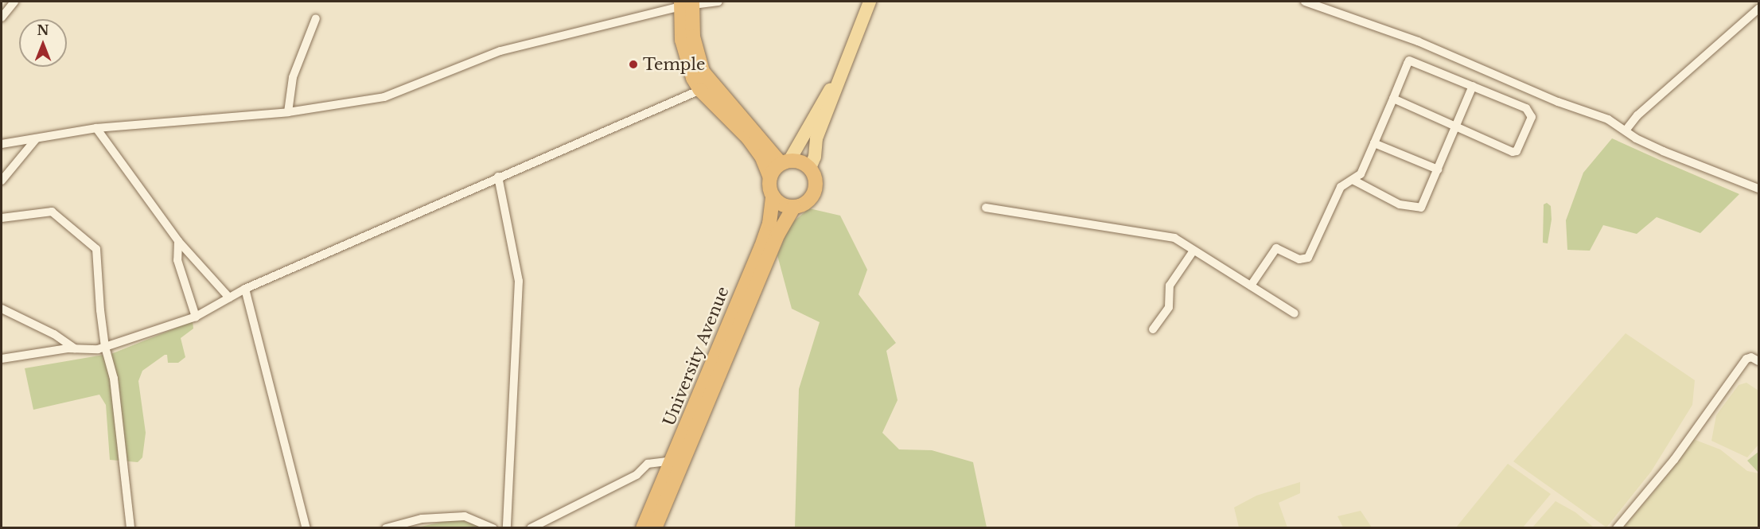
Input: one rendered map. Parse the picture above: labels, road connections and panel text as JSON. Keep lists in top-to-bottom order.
{
  "streets": {
    "highway": ["University Avenue"]
  },
  "places": ["Temple"],
  "north": "top"
}
